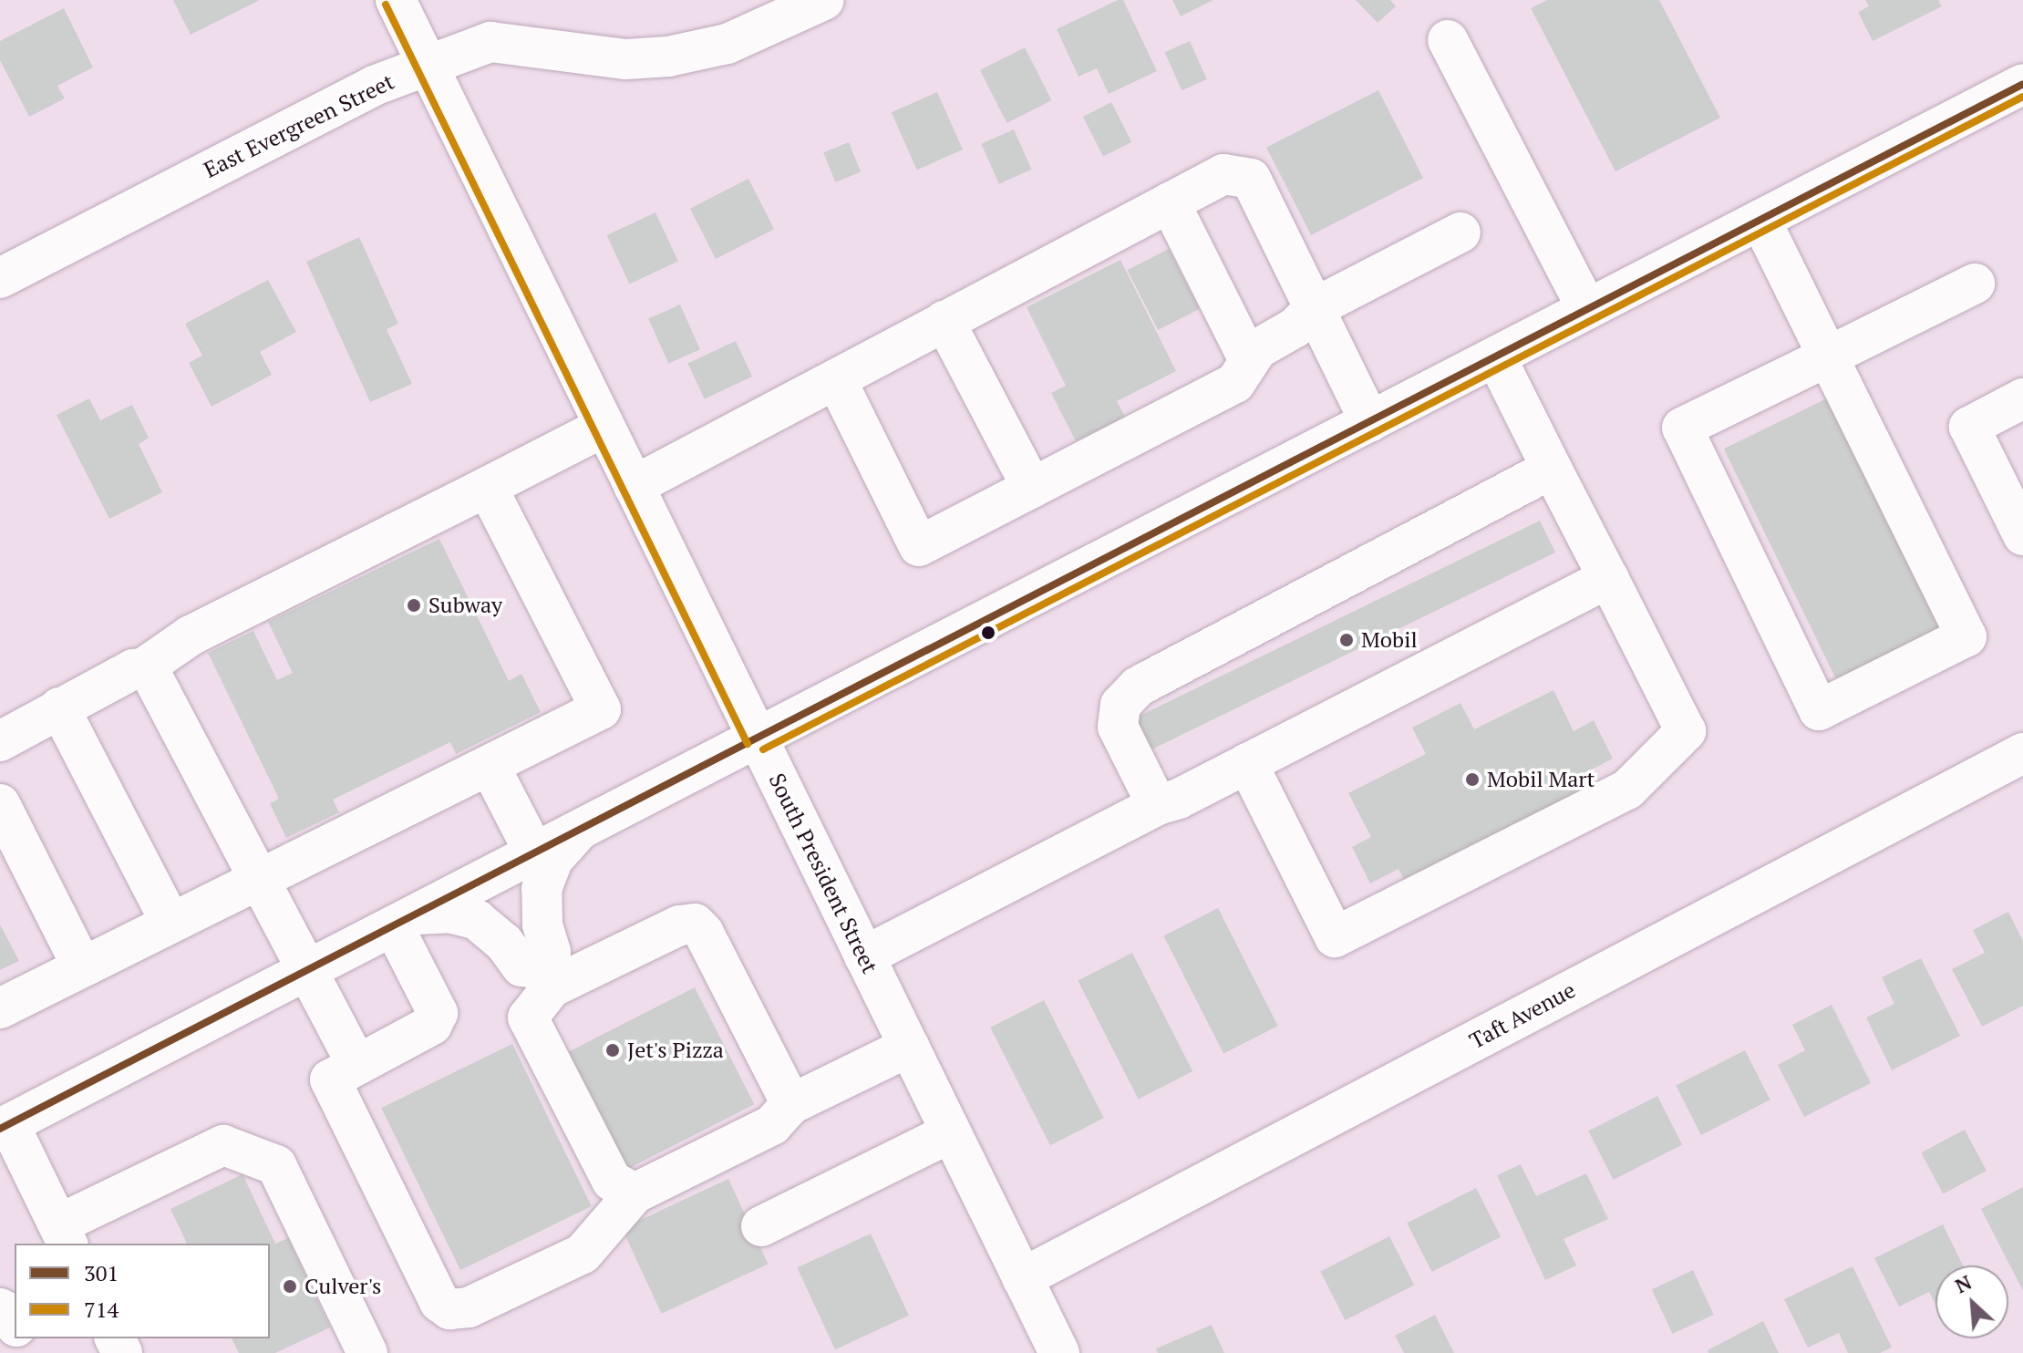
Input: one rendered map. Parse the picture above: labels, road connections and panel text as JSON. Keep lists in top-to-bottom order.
{
  "streets": {
    "street": ["East Evergreen Street", "South President Street", "Taft Avenue"]
  },
  "crossings": [
    ["East Evergreen Street", "South President Street"],
    ["South President Street", "Taft Avenue"]
  ],
  "places": [
    "Subway",
    "Mobil",
    "Mobil Mart",
    "Jet's Pizza",
    "Culver's"
  ],
  "lines": ["transit line 714", "transit line 301"],
  "legend": ["301", "714"],
  "north": "top left"
}
